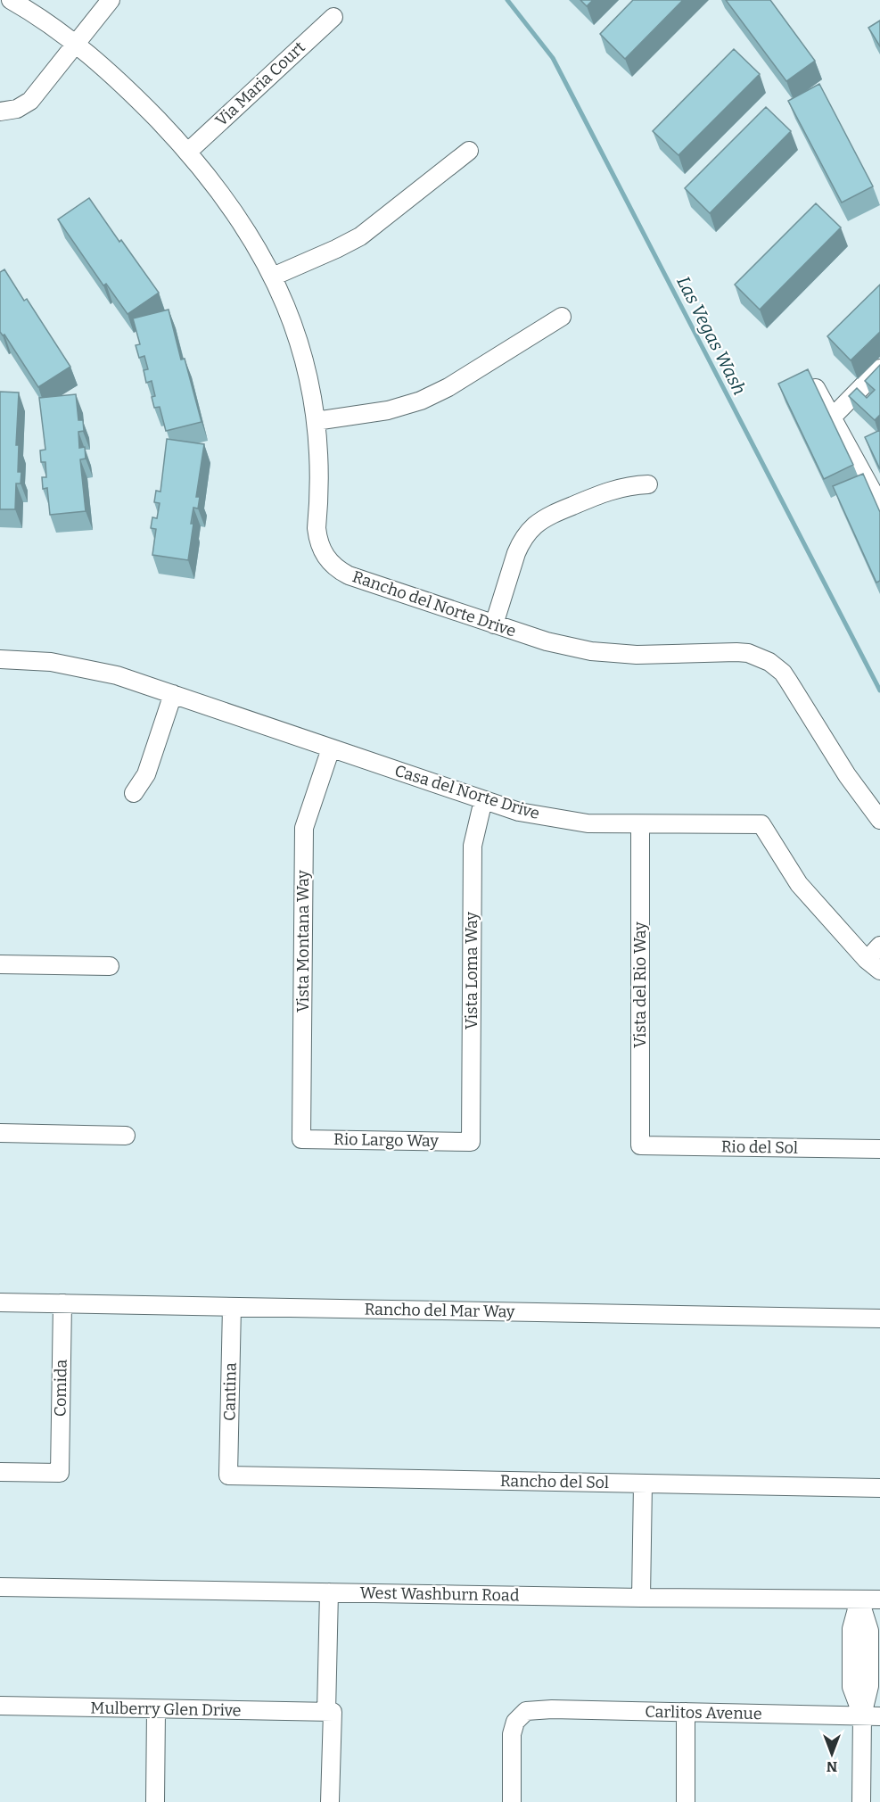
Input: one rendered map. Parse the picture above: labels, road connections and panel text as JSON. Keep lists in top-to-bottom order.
{
  "streets": {
    "street": [
      "Via Maria Court",
      "Rancho del Norte Drive",
      "Casa del Norte Drive",
      "Vista Montana Way",
      "Vista Loma Way",
      "Vista del Rio Way",
      "Rio Largo Way",
      "Rio del Sol",
      "Rancho del Mar Way",
      "Comida",
      "Cantina",
      "Rancho del Sol",
      "West Washburn Road",
      "Mulberry Glen Drive",
      "Carlitos Avenue"
    ]
  },
  "crossings": [
    ["Via Maria Court", "Rancho del Norte Drive"],
    ["Casa del Norte Drive", "Vista Montana Way"],
    ["Casa del Norte Drive", "Vista Loma Way"],
    ["Casa del Norte Drive", "Vista del Rio Way"],
    ["Vista Montana Way", "Rio Largo Way"],
    ["Vista Loma Way", "Rio Largo Way"],
    ["Vista del Rio Way", "Rio del Sol"],
    ["Rancho del Mar Way", "Comida"],
    ["Rancho del Mar Way", "Cantina"],
    ["Cantina", "Rancho del Sol"]
  ],
  "water": ["Las Vegas Wash"],
  "north": "bottom"
}
